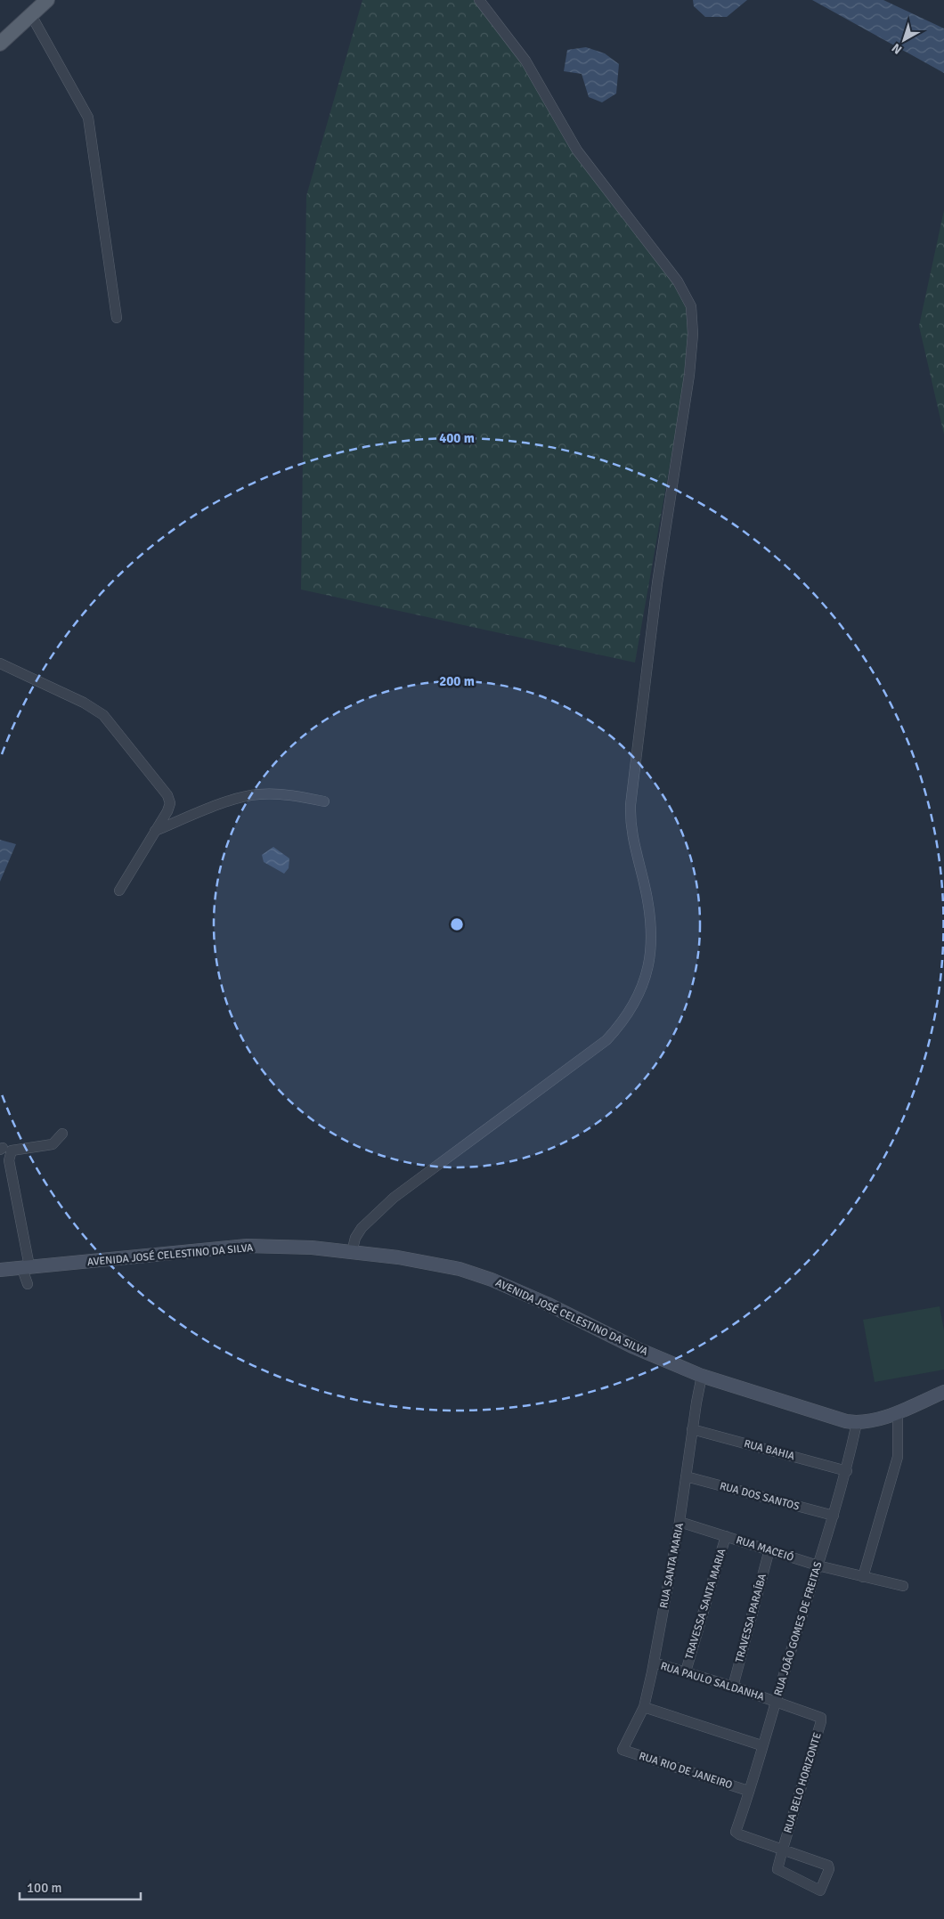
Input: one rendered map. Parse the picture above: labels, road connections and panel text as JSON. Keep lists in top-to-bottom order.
{
  "streets": {
    "street": [
      "AVENIDA JOSÉ CELESTINO DA SILVA",
      "RUA BAHIA",
      "RUA DOS SANTOS",
      "RUA MACEIÓ",
      "RUA SANTA MARIA",
      "TRAVESSA SANTA MARIA",
      "TRAVESSA PARAÍBA",
      "RUA JOÃO GOMES DE FREITAS",
      "RUA PAULO SALDANHA",
      "RUA RIO DE JANEIRO",
      "RUA BELO HORIZONTE"
    ]
  },
  "crossings": [
    ["AVENIDA JOSÉ CELESTINO DA SILVA", "RUA SANTA MARIA"],
    ["AVENIDA JOSÉ CELESTINO DA SILVA", "RUA JOÃO GOMES DE FREITAS"],
    ["RUA BAHIA", "RUA SANTA MARIA"],
    ["RUA BAHIA", "RUA JOÃO GOMES DE FREITAS"],
    ["RUA DOS SANTOS", "RUA SANTA MARIA"],
    ["RUA DOS SANTOS", "RUA JOÃO GOMES DE FREITAS"],
    ["RUA MACEIÓ", "RUA SANTA MARIA"],
    ["RUA MACEIÓ", "TRAVESSA SANTA MARIA"],
    ["RUA MACEIÓ", "TRAVESSA PARAÍBA"],
    ["RUA MACEIÓ", "RUA JOÃO GOMES DE FREITAS"],
    ["RUA SANTA MARIA", "RUA PAULO SALDANHA"],
    ["RUA SANTA MARIA", "RUA RIO DE JANEIRO"],
    ["TRAVESSA SANTA MARIA", "RUA PAULO SALDANHA"],
    ["TRAVESSA PARAÍBA", "RUA PAULO SALDANHA"],
    ["RUA JOÃO GOMES DE FREITAS", "RUA PAULO SALDANHA"],
    ["RUA JOÃO GOMES DE FREITAS", "RUA RIO DE JANEIRO"],
    ["RUA JOÃO GOMES DE FREITAS", "RUA BELO HORIZONTE"],
    ["RUA PAULO SALDANHA", "RUA BELO HORIZONTE"]
  ],
  "scale_bar": "100 m",
  "north": "bottom left",
  "rings": ["400 m", "200 m"]
}
